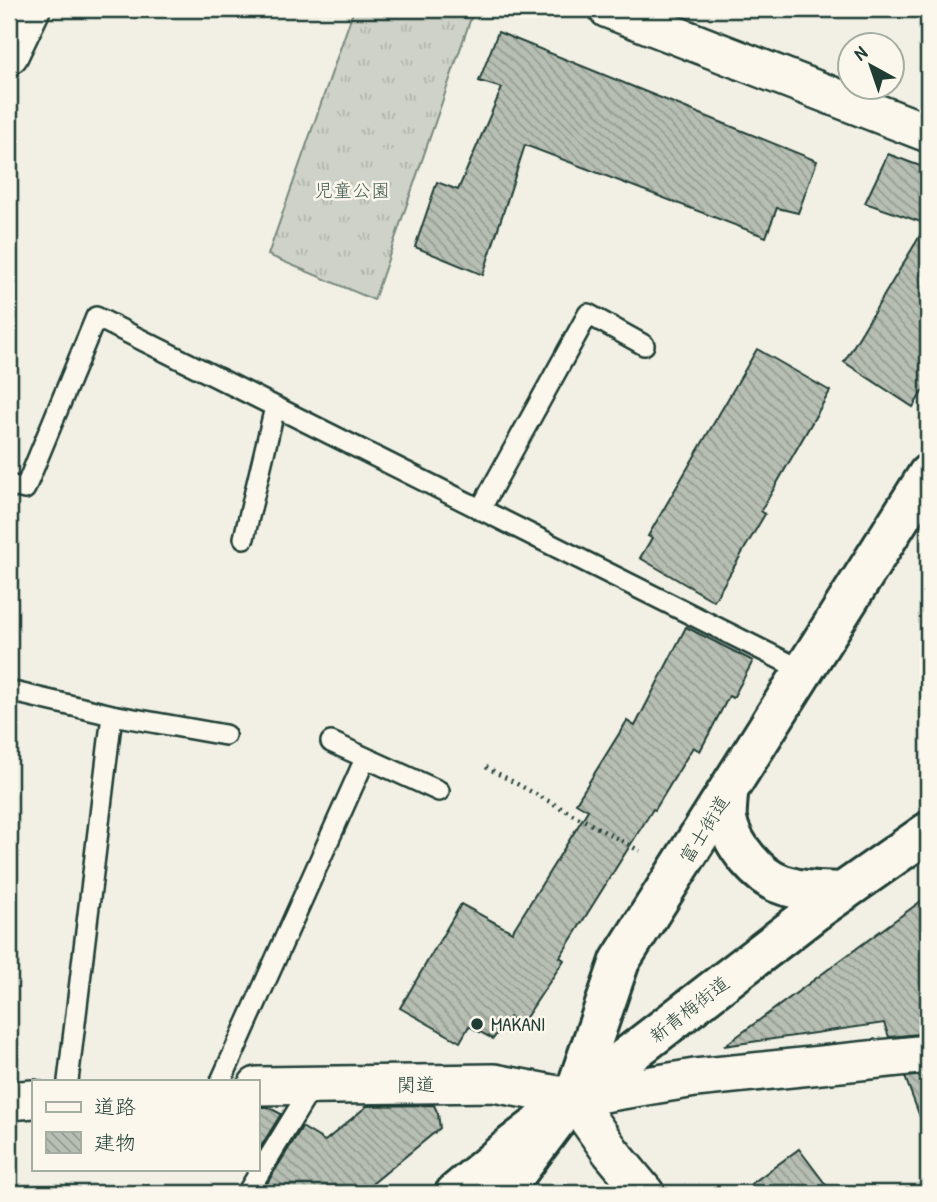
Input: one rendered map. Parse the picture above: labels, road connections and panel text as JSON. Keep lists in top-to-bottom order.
{
  "streets": {
    "main road": ["富士街道", "新青梅街道"],
    "street": ["関道"]
  },
  "crossings": [
    ["富士街道", "新青梅街道"],
    ["富士街道", "関道"],
    ["新青梅街道", "関道"]
  ],
  "parks": ["児童公園"],
  "places": ["MAKANI"],
  "legend": ["道路", "建物"],
  "north": "top left"
}
